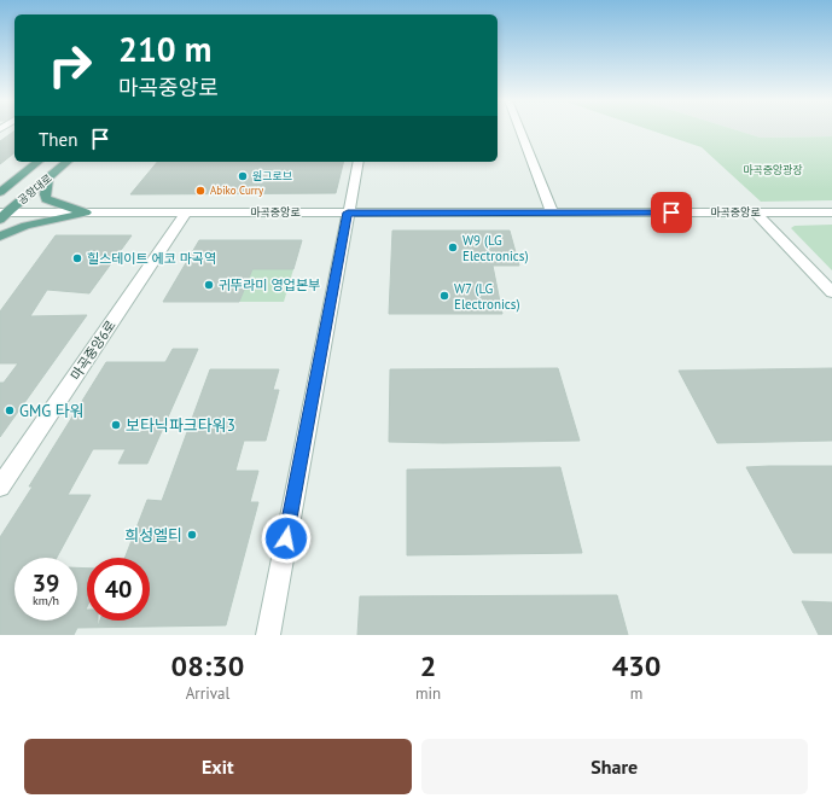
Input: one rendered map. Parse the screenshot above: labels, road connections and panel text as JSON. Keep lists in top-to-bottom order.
{
  "streets": {
    "main road": ["공항대로"],
    "street": ["마곡중앙로", "마곡중앙6로"]
  },
  "crossings": [
    ["공항대로", "마곡중앙로"],
    ["마곡중앙로", "마곡중앙6로"]
  ],
  "parks": ["마곡중앙광장"],
  "places": [
    "원그로브",
    "Abiko Curry",
    "W9 (LG Electronics)",
    "힐스테이트 에코 마곡역",
    "귀뚜라미 영업본부",
    "W7 (LG Electronics)",
    "GMG 타워",
    "보타닉파크타워3",
    "희성엘티"
  ],
  "page": {
    "turn": ["210 m", "마곡중앙로"],
    "then": "Then",
    "speed": "39 km/h",
    "limit": "40",
    "eta": [
      "08:30",
      "Arrival",
      "2",
      "min",
      "430",
      "m"
    ],
    "buttons": ["Exit", "Share"]
  }
}
